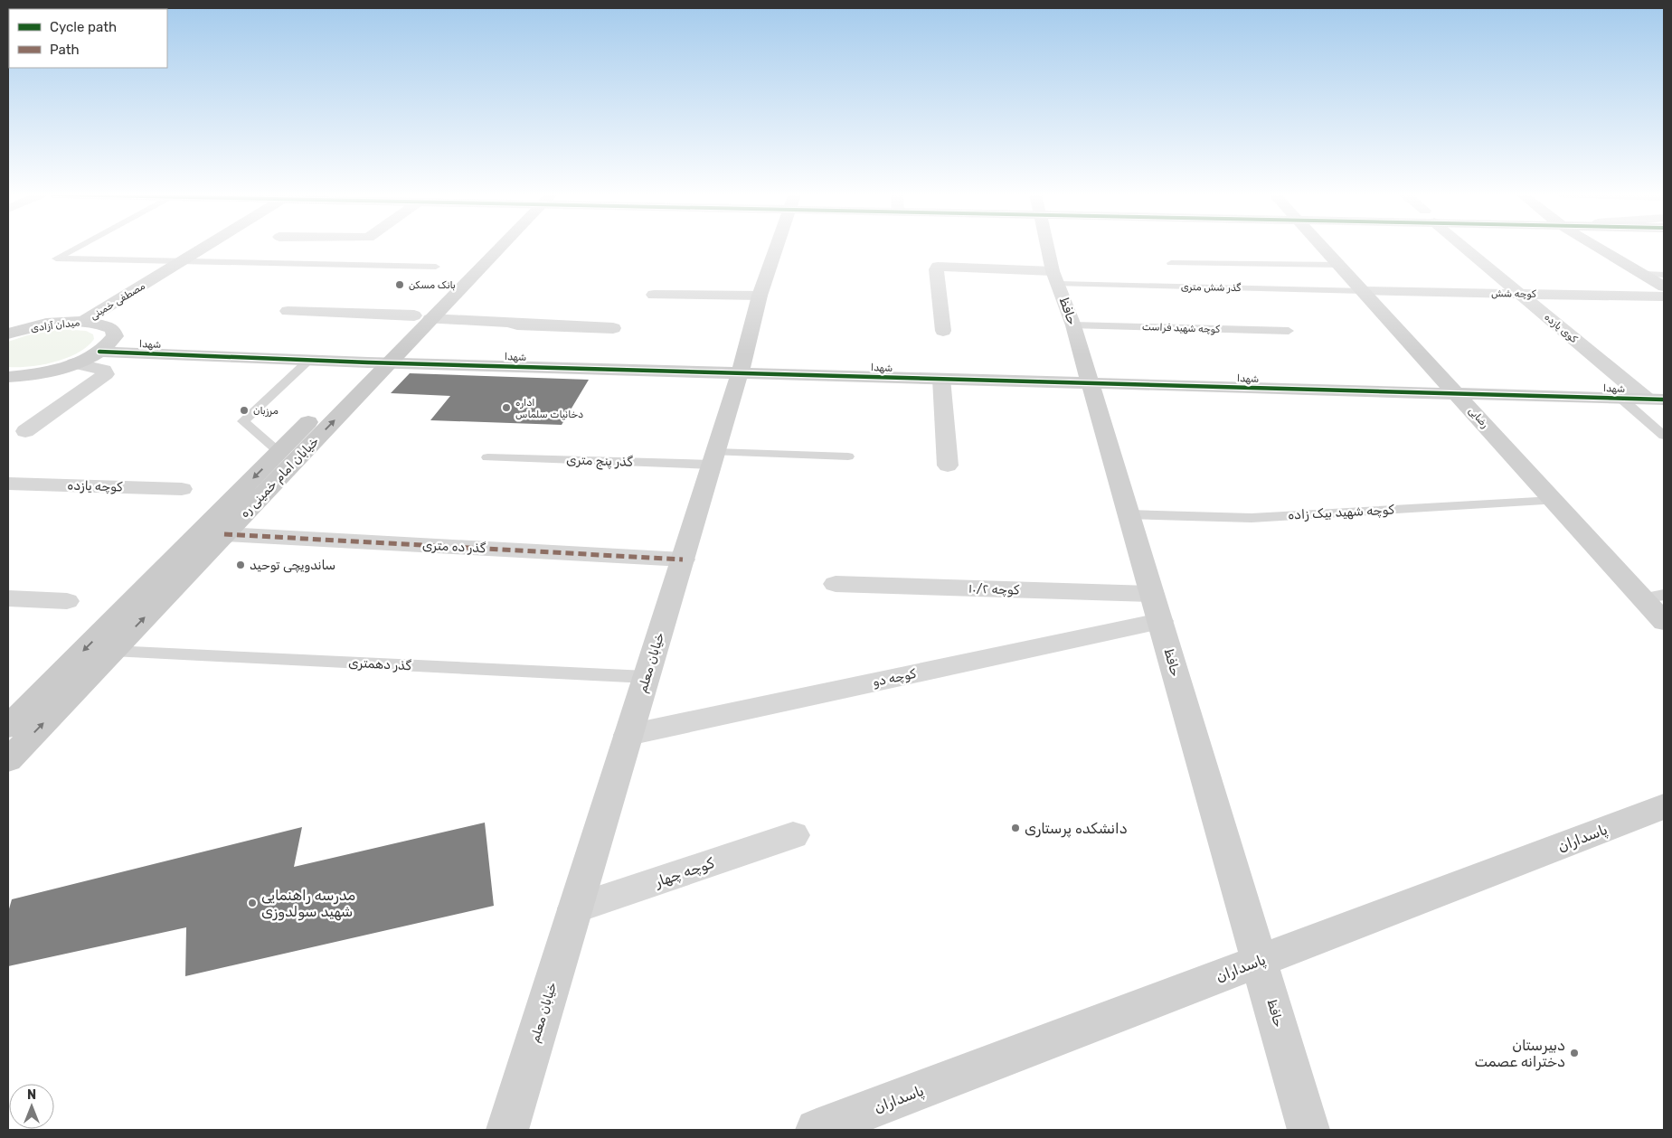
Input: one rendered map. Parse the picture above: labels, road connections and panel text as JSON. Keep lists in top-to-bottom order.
{
  "streets": {
    "main road": ["خیابان امام خمینی ره"],
    "street": [
      "کوچه شش",
      "مصطفی خمینی",
      "حافظ",
      "میدان آزادی",
      "کوی یازده",
      "شهدا",
      "رضایی",
      "کوچه یازده",
      "گذر ده متری",
      "کوچه ۱۰/۲",
      "خیابان معلم",
      "کوچه دو",
      "پاسداران",
      "کوچه چهار"
    ],
    "lane": [
      "گذر شش متری",
      "کوچه شهید فراست",
      "گذر پنج متری",
      "کوچه شهید بیک زاده",
      "گذر دهمتری"
    ]
  },
  "crossings": [
    ["گذر شش متری", "کوچه شش"],
    ["گذر شش متری", "حافظ"],
    ["گذر شش متری", "رضایی"],
    ["کوچه شش", "کوی یازده"],
    ["کوچه شش", "رضایی"],
    ["مصطفی خمینی", "میدان آزادی"],
    ["حافظ", "کوچه شهید فراست"],
    ["حافظ", "شهدا"],
    ["حافظ", "کوچه شهید بیک زاده"],
    ["حافظ", "کوچه ۱۰/۲"],
    ["حافظ", "کوچه دو"],
    ["حافظ", "پاسداران"],
    ["میدان آزادی", "شهدا"],
    ["کوی یازده", "شهدا"],
    ["شهدا", "رضایی"],
    ["شهدا", "خیابان امام خمینی ره"],
    ["شهدا", "خیابان معلم"],
    ["رضایی", "کوچه شهید بیک زاده"],
    ["گذر پنج متری", "خیابان معلم"],
    ["خیابان امام خمینی ره", "گذر ده متری"],
    ["خیابان امام خمینی ره", "گذر دهمتری"],
    ["گذر ده متری", "خیابان معلم"],
    ["خیابان معلم", "گذر دهمتری"],
    ["خیابان معلم", "کوچه دو"],
    ["خیابان معلم", "کوچه چهار"]
  ],
  "places": [
    "بانک مسکن",
    "اداره دخانیات سلماس",
    "مرزبان",
    "ساندویچی توحید",
    "دانشکده پرستاری",
    "مدرسه راهنمایی شهید سولدوزی",
    "دبیرستان دخترانه عصمت"
  ],
  "legend": ["Cycle path", "Path"],
  "north": "top"
}
